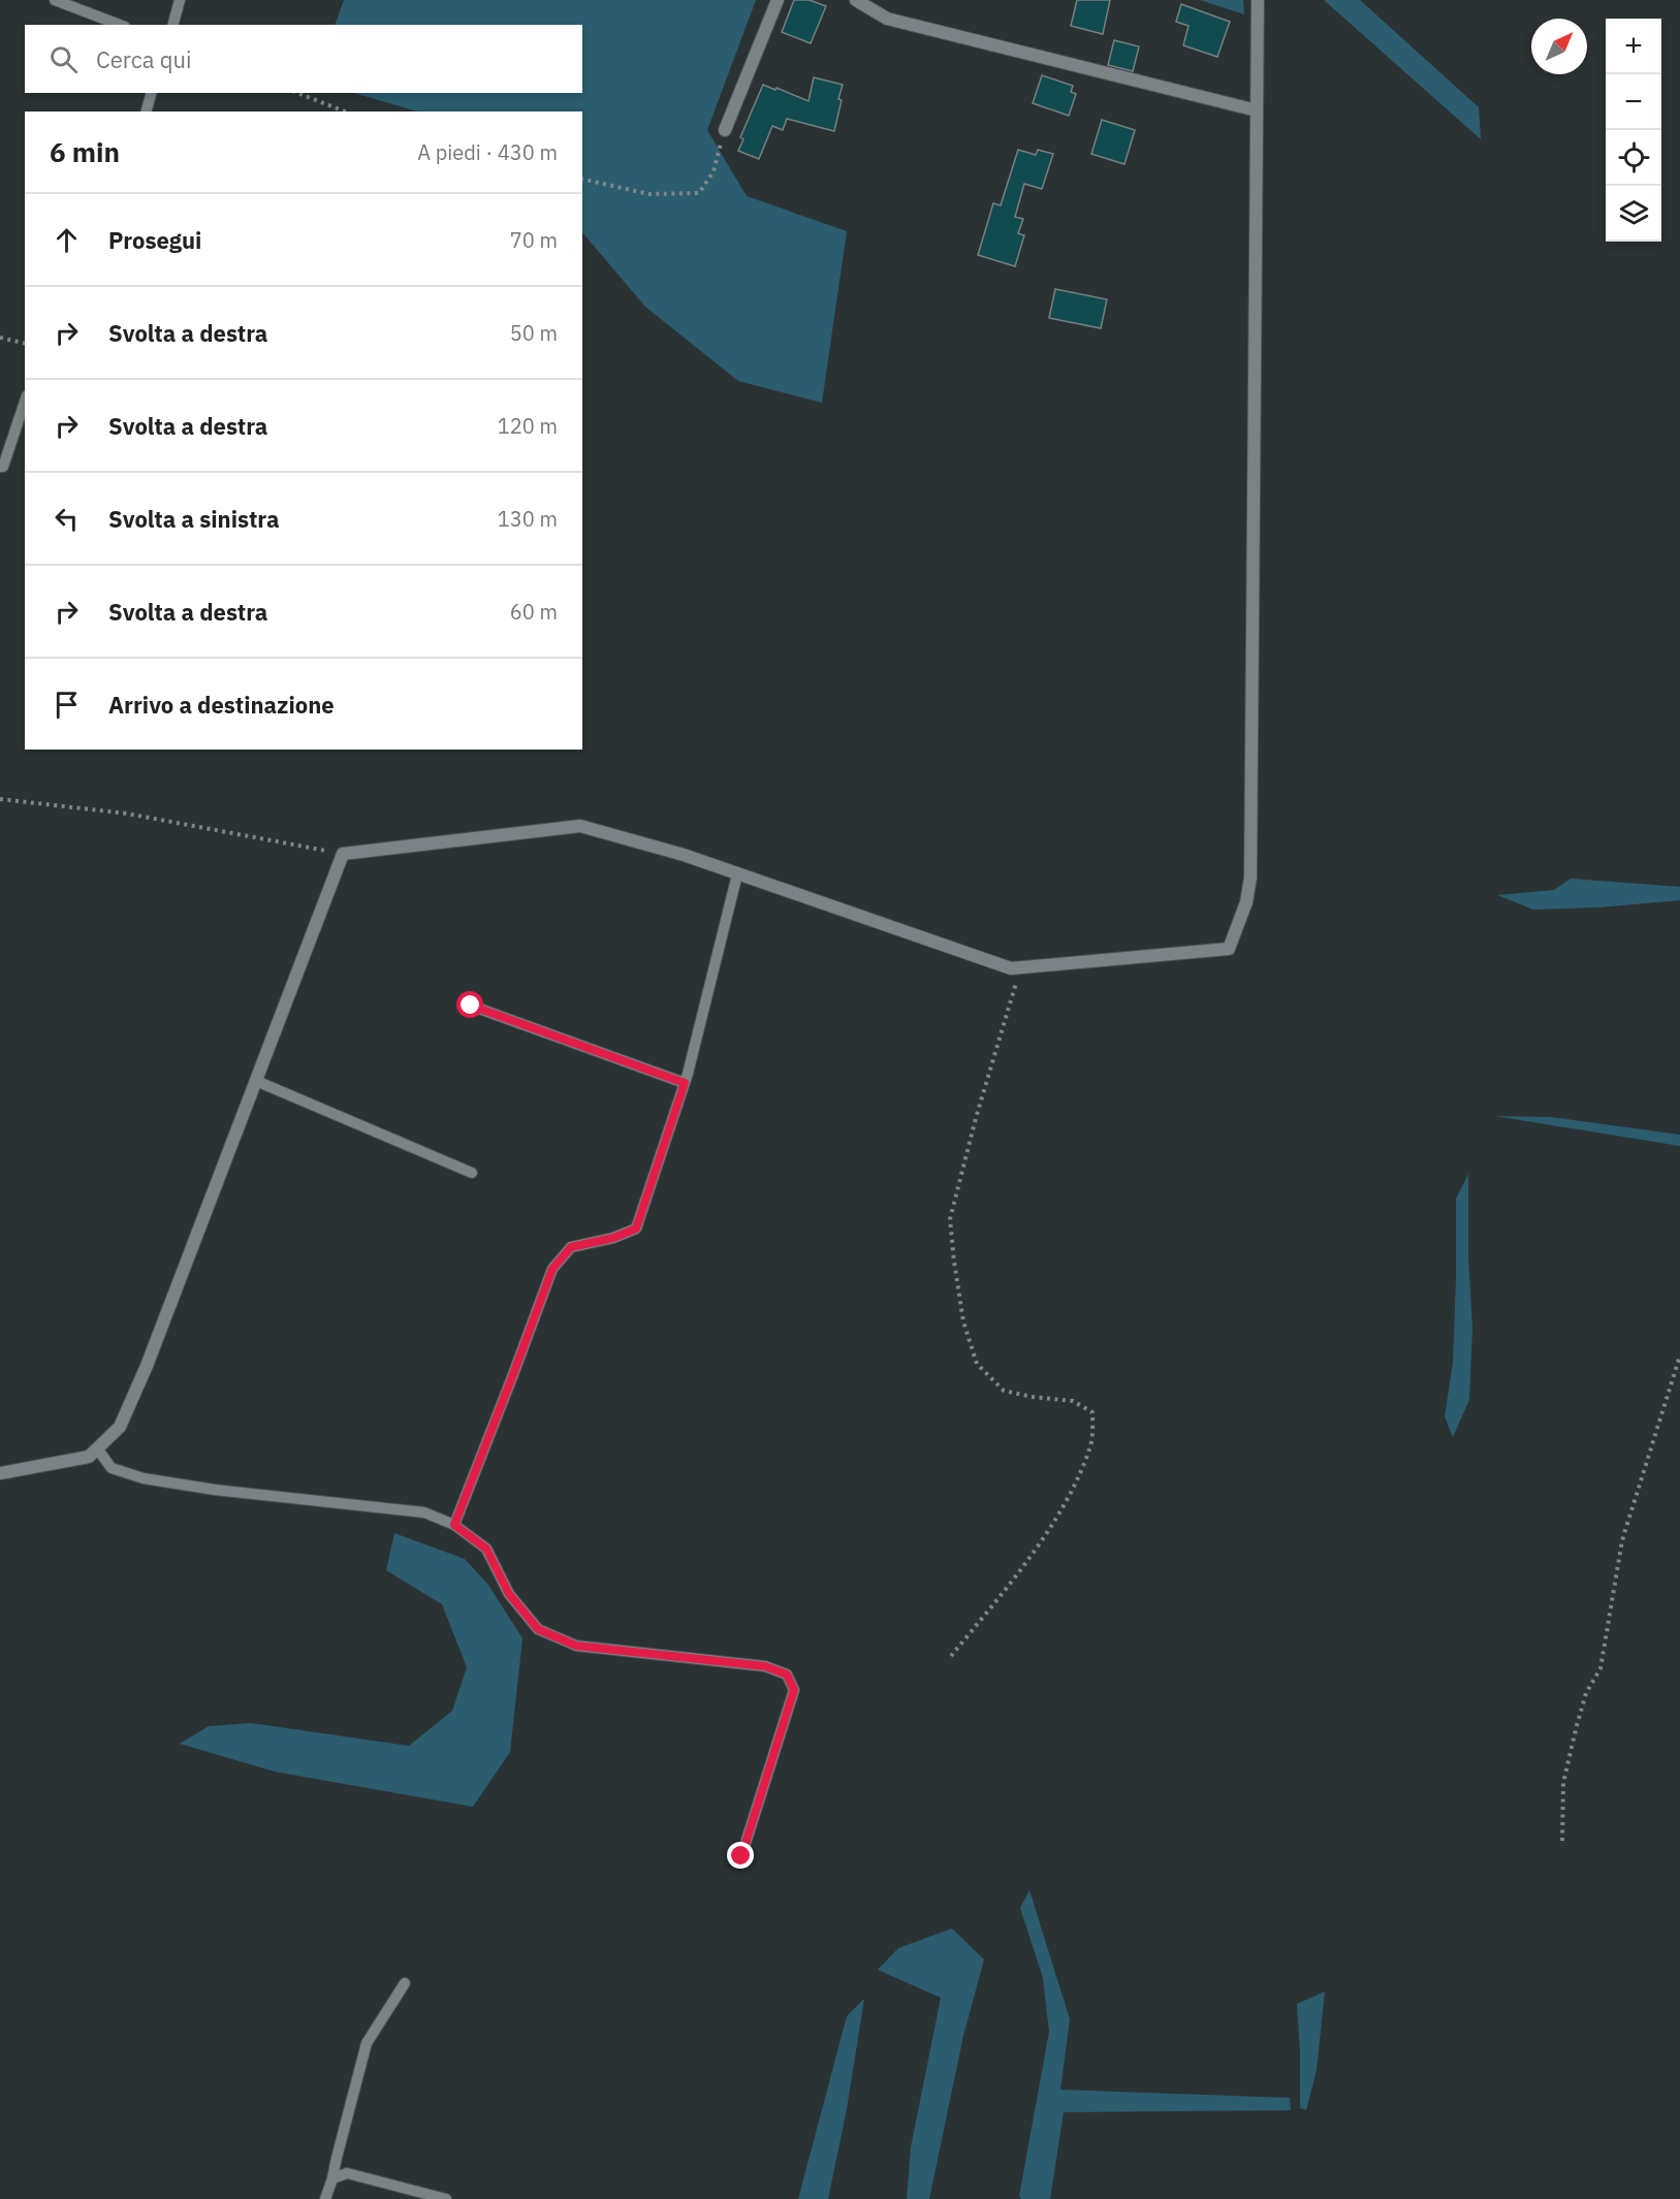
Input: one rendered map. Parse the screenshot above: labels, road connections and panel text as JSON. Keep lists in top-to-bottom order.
{
  "north": "top right",
  "page": {
    "map_buttons": ["+", "−"],
    "search": "Cerca qui",
    "heading": ["6 min", "A piedi · 430 m"],
    "list": [
      ["Prosegui", "70 m"],
      ["Svolta a destra", "50 m"],
      ["Svolta a destra", "120 m"],
      ["Svolta a sinistra", "130 m"],
      ["Svolta a destra", "60 m"],
      "Arrivo a destinazione"
    ]
  }
}
